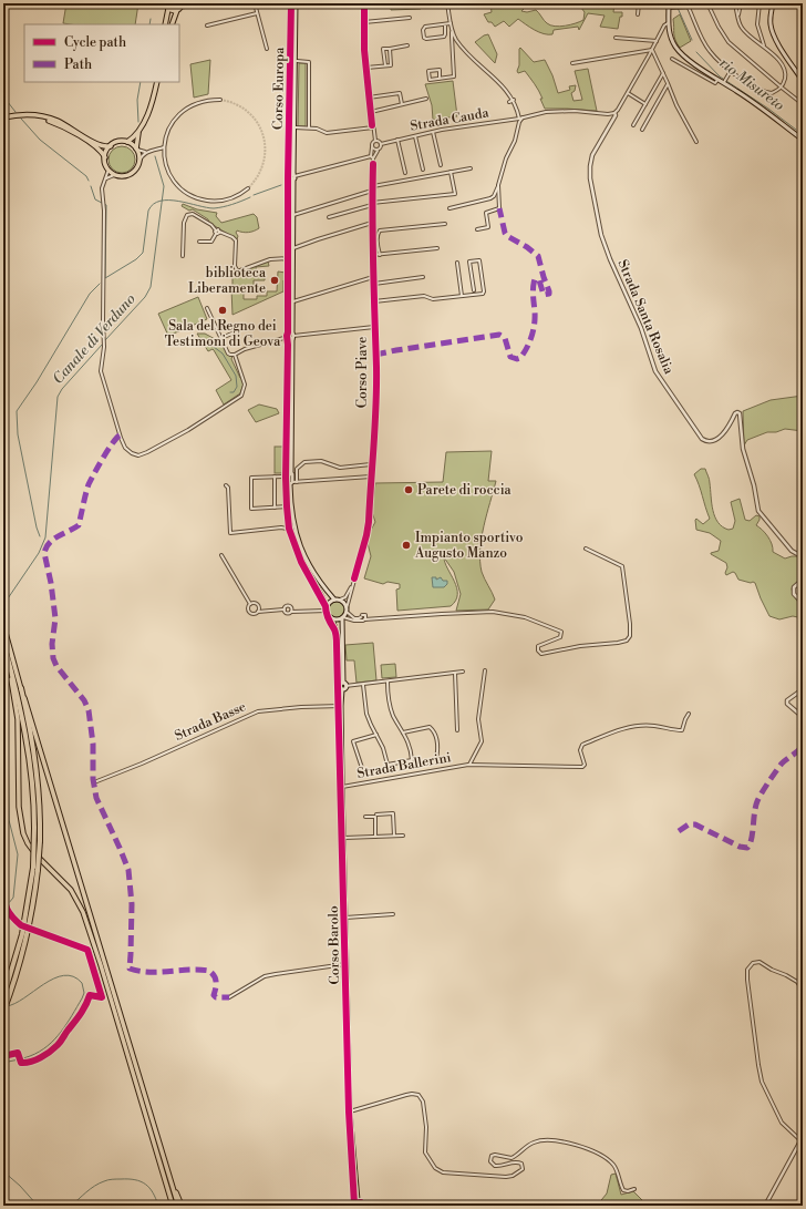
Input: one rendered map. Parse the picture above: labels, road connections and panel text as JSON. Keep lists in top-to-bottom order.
{
  "streets": {
    "main road": ["Corso Europa", "Corso Barolo"],
    "street": [
      "Strada Cauda",
      "Strada Santa Rosalia",
      "Corso Piave",
      "Strada Basse",
      "Strada Ballerini"
    ]
  },
  "crossings": [
    ["Strada Cauda", "Strada Santa Rosalia"],
    ["Strada Cauda", "Corso Piave"],
    ["Strada Basse", "Corso Barolo"],
    ["Strada Ballerini", "Corso Barolo"]
  ],
  "water": ["rio Misureto", "Canale di Verduno"],
  "places": [
    "biblioteca Liberamente",
    "Sala del Regno dei Testimoni di Geova",
    "Parete di roccia",
    "Impianto sportivo Augusto Manzo"
  ],
  "legend": ["Cycle path", "Path"]
}
